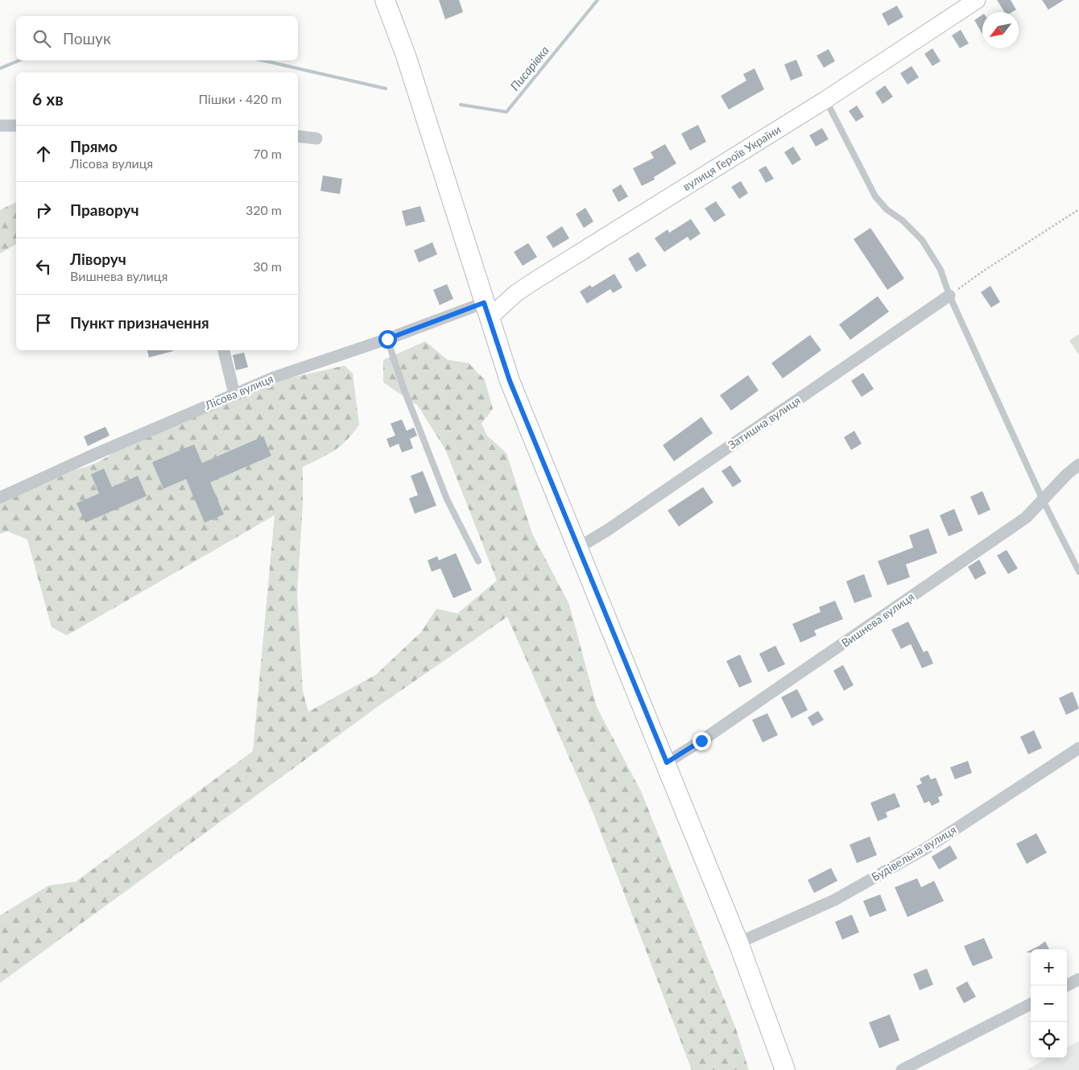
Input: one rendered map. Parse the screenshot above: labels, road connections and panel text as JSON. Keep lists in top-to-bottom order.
{
  "streets": {
    "street": [
      "вулиця Героїв України",
      "Лісова вулиця",
      "Затишна вулиця",
      "Вишнева вулиця",
      "Будівельна вулиця"
    ]
  },
  "crossings": [
    ["вулиця Героїв України", "Лісова вулиця"]
  ],
  "water": ["Писарівка"],
  "north": "bottom left",
  "page": {
    "search": "Пошук",
    "heading": ["6 хв", "Пішки · 420 m"],
    "list": [
      ["Прямо", "Лісова вулиця", "70 m"],
      ["Праворуч", "320 m"],
      ["Ліворуч", "Вишнева вулиця", "30 m"],
      "Пункт призначення"
    ],
    "map_buttons": ["+", "−"]
  }
}
